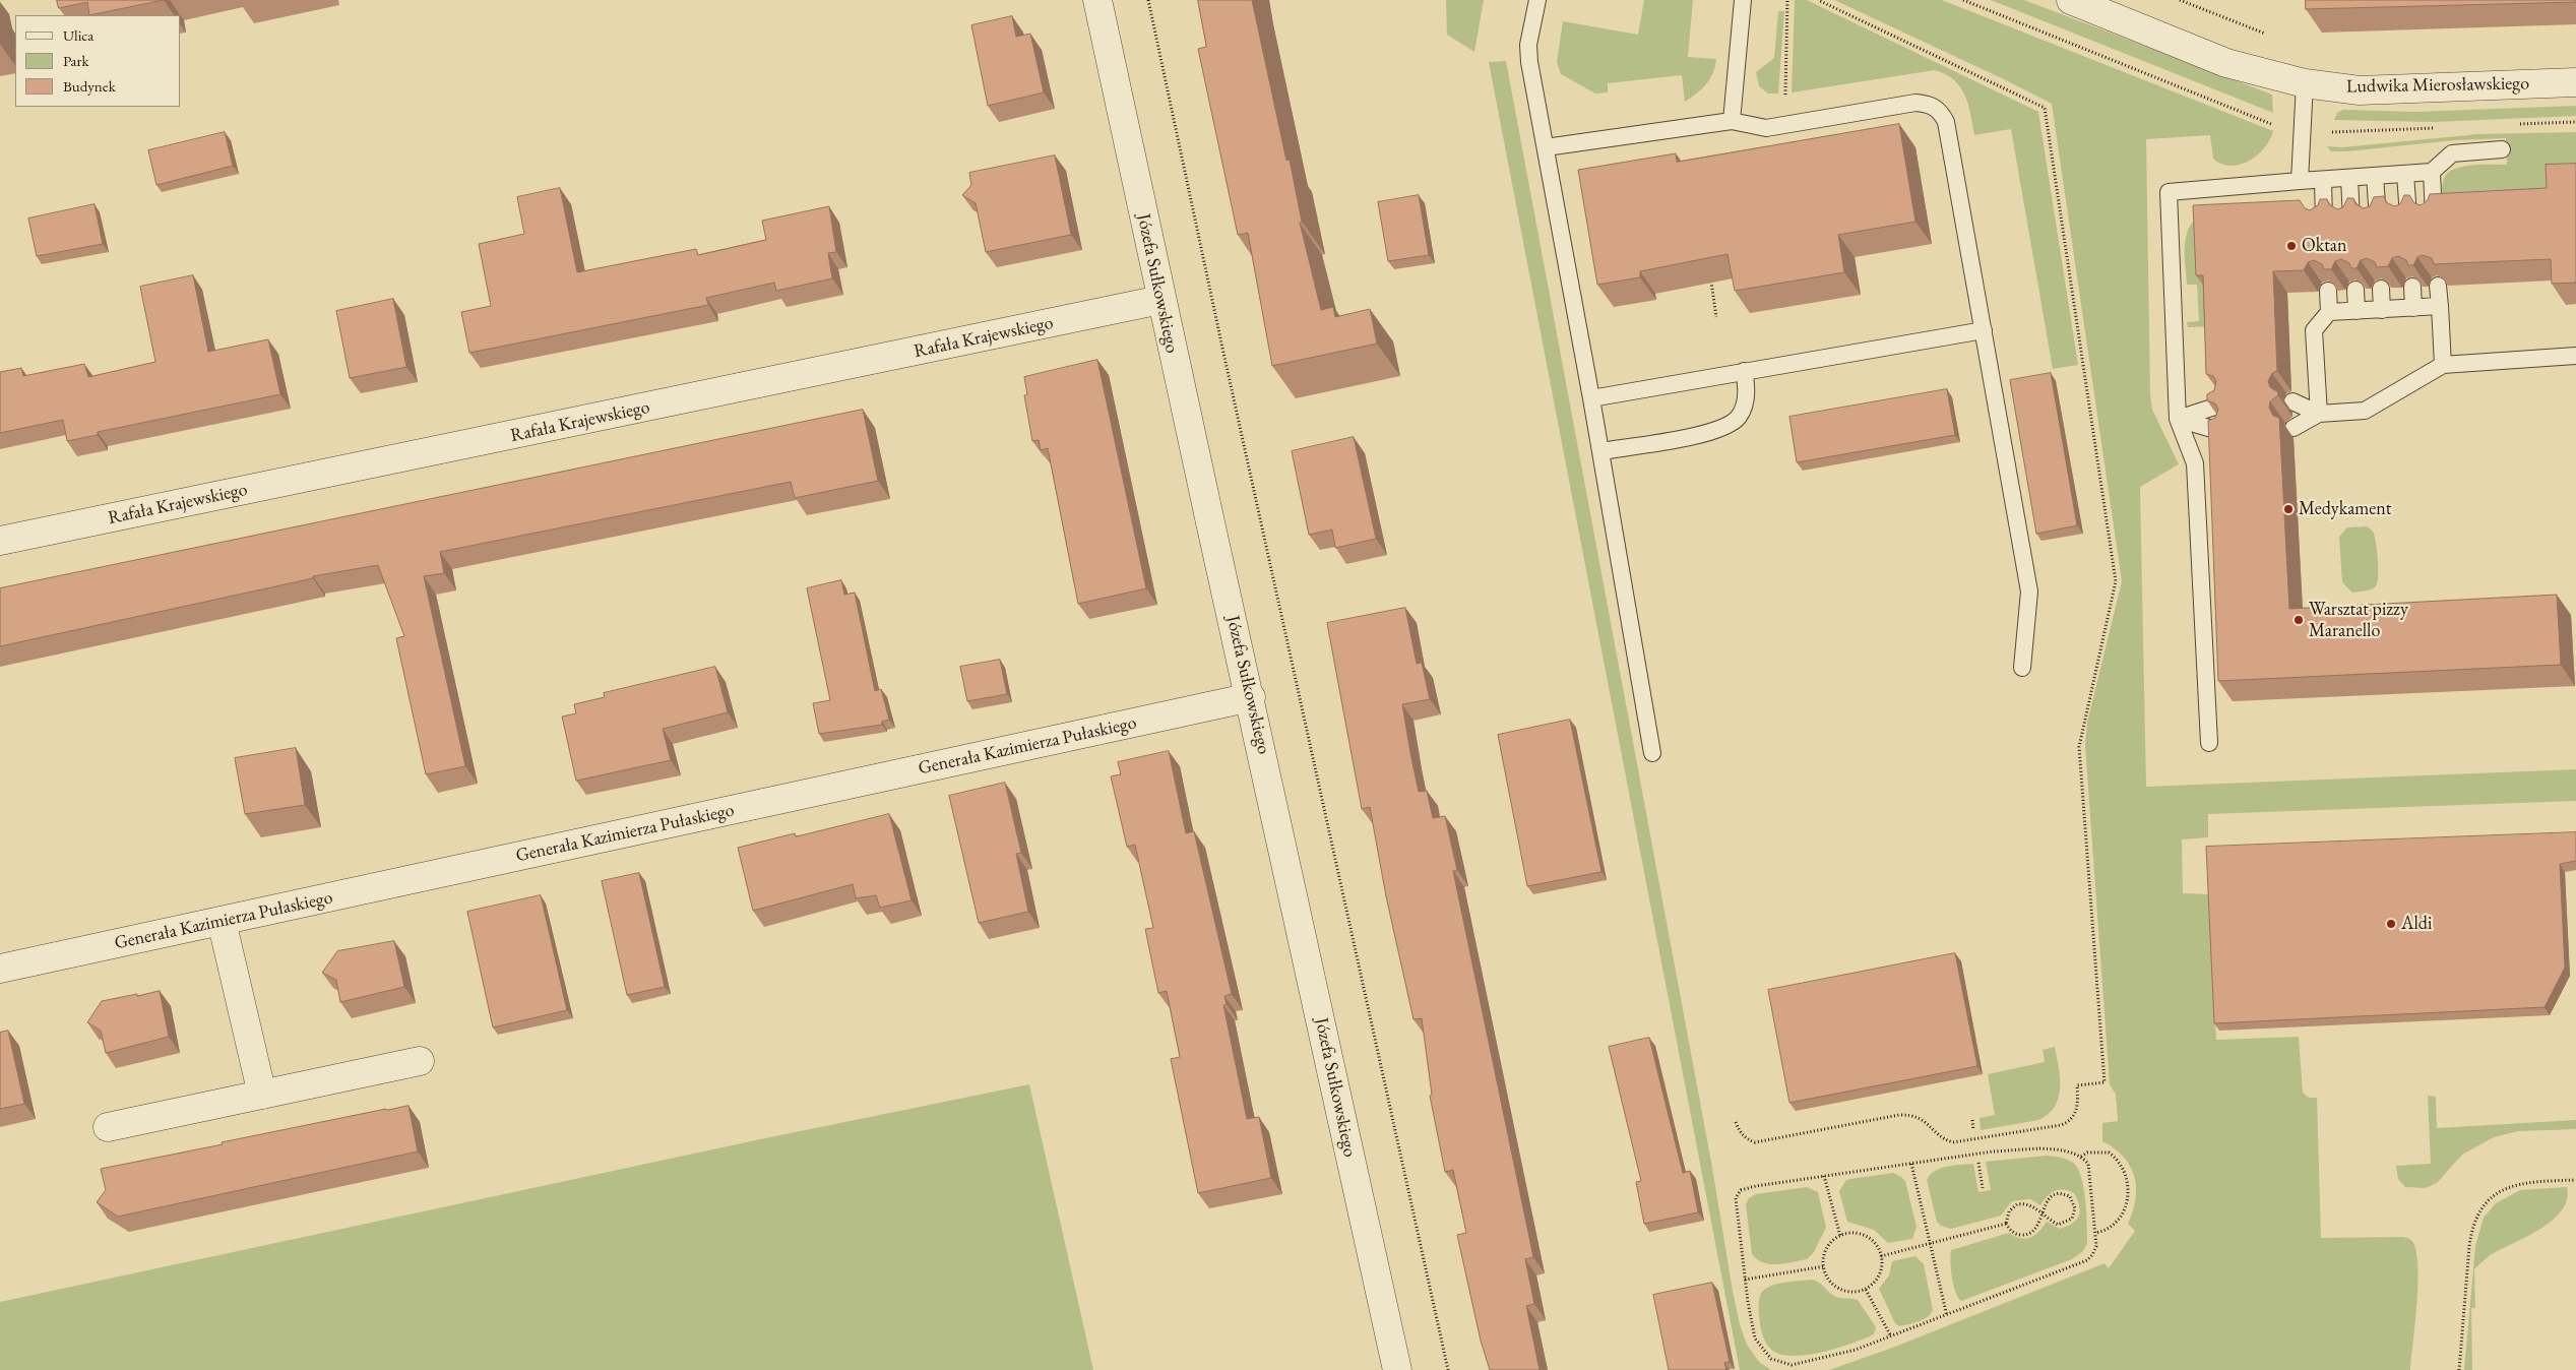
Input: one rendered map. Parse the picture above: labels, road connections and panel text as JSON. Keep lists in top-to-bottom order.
{
  "streets": {
    "street": [
      "Ludwika Mierosławskiego",
      "Józefa Sułkowskiego",
      "Rafała Krajewskiego",
      "Generała Kazimierza Pułaskiego"
    ]
  },
  "crossings": [
    ["Józefa Sułkowskiego", "Rafała Krajewskiego"],
    ["Józefa Sułkowskiego", "Generała Kazimierza Pułaskiego"]
  ],
  "places": [
    "Oktan",
    "Medykament",
    "Warsztat pizzy Maranello",
    "Aldi"
  ],
  "legend": ["Ulica", "Park", "Budynek"]
}
